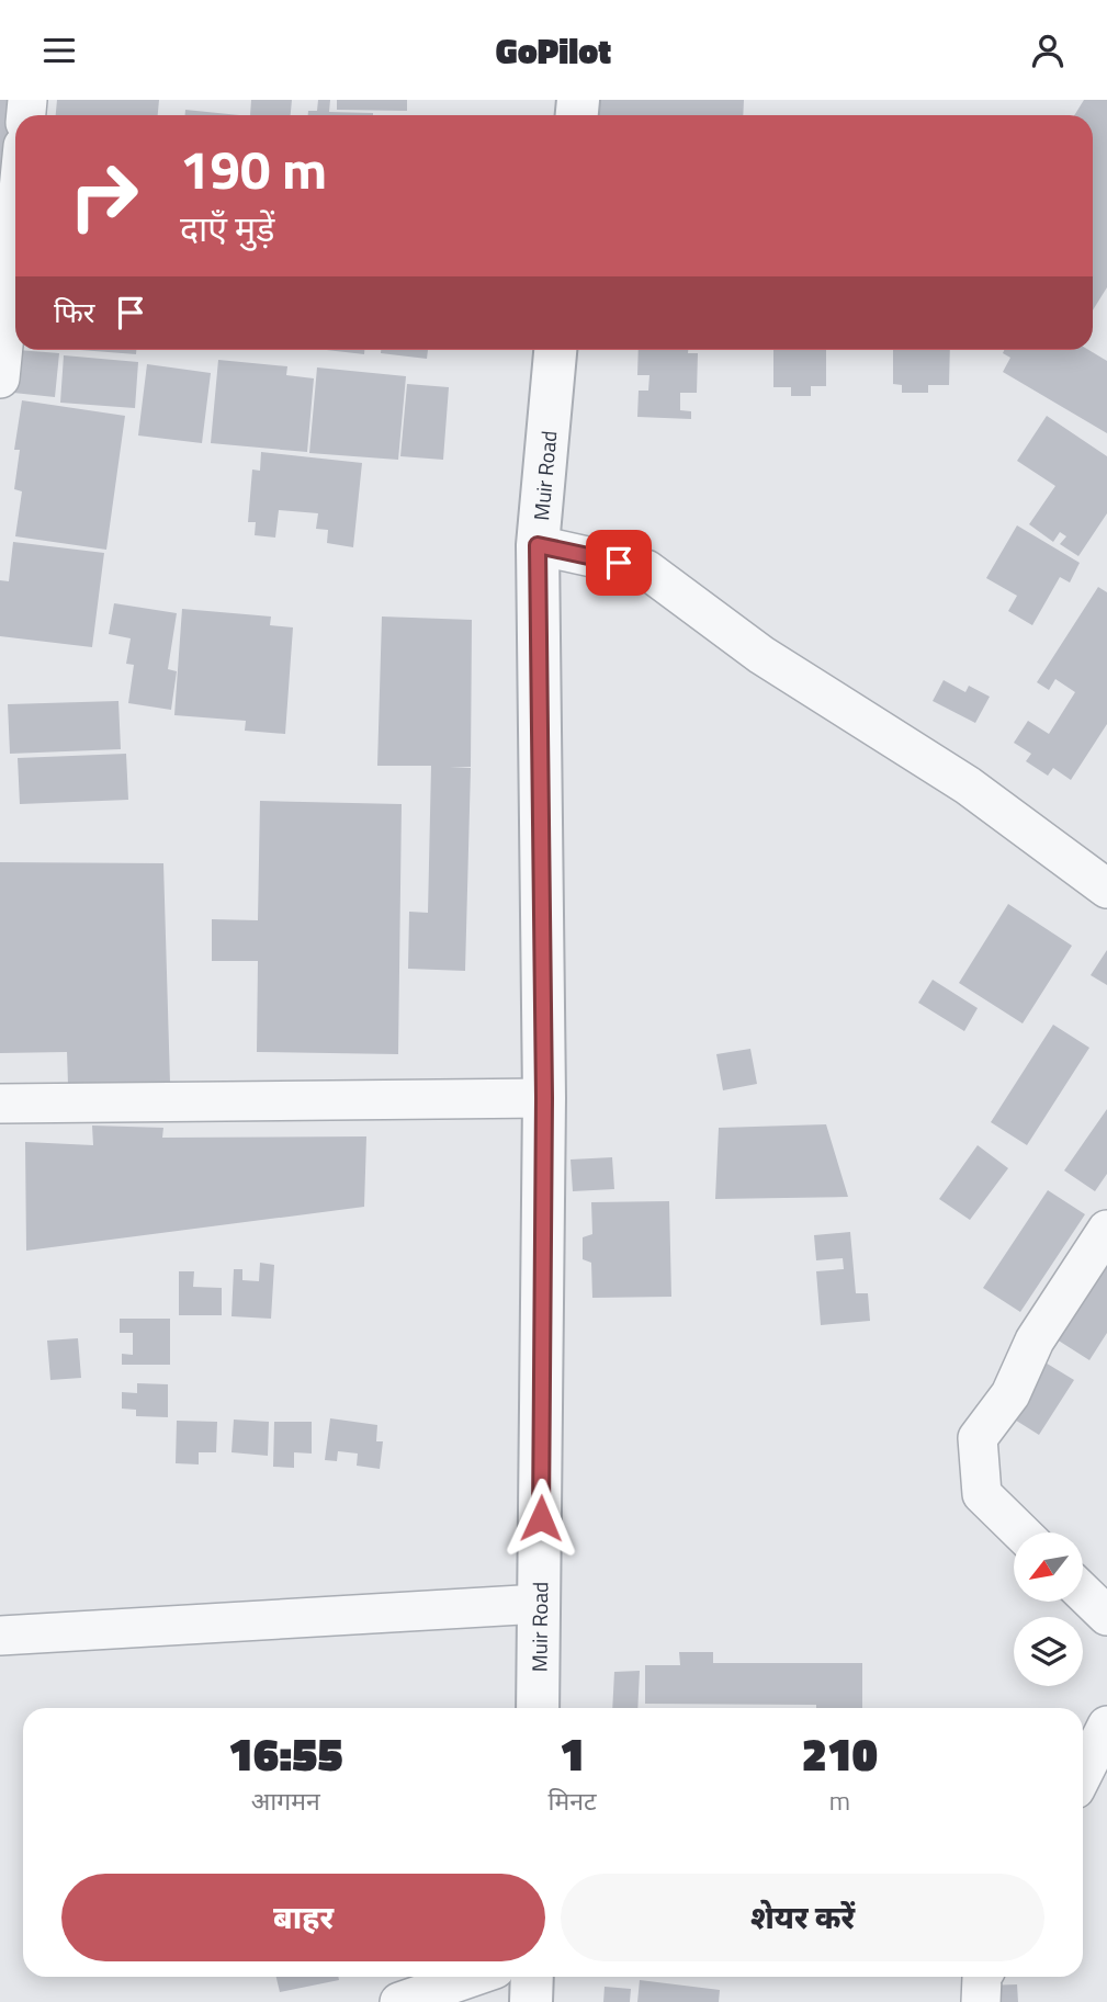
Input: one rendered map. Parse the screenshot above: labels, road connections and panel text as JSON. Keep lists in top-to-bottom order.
{
  "streets": {
    "street": ["Muir Road"]
  },
  "north": "bottom left",
  "page": {
    "header": "GoPilot",
    "turn": ["190 m", "दाएँ मुड़ें"],
    "then": "फिर",
    "eta": [
      "16:55",
      "आगमन",
      "1",
      "मिनट",
      "210",
      "m"
    ],
    "buttons": ["बाहर", "शेयर करें"]
  }
}
